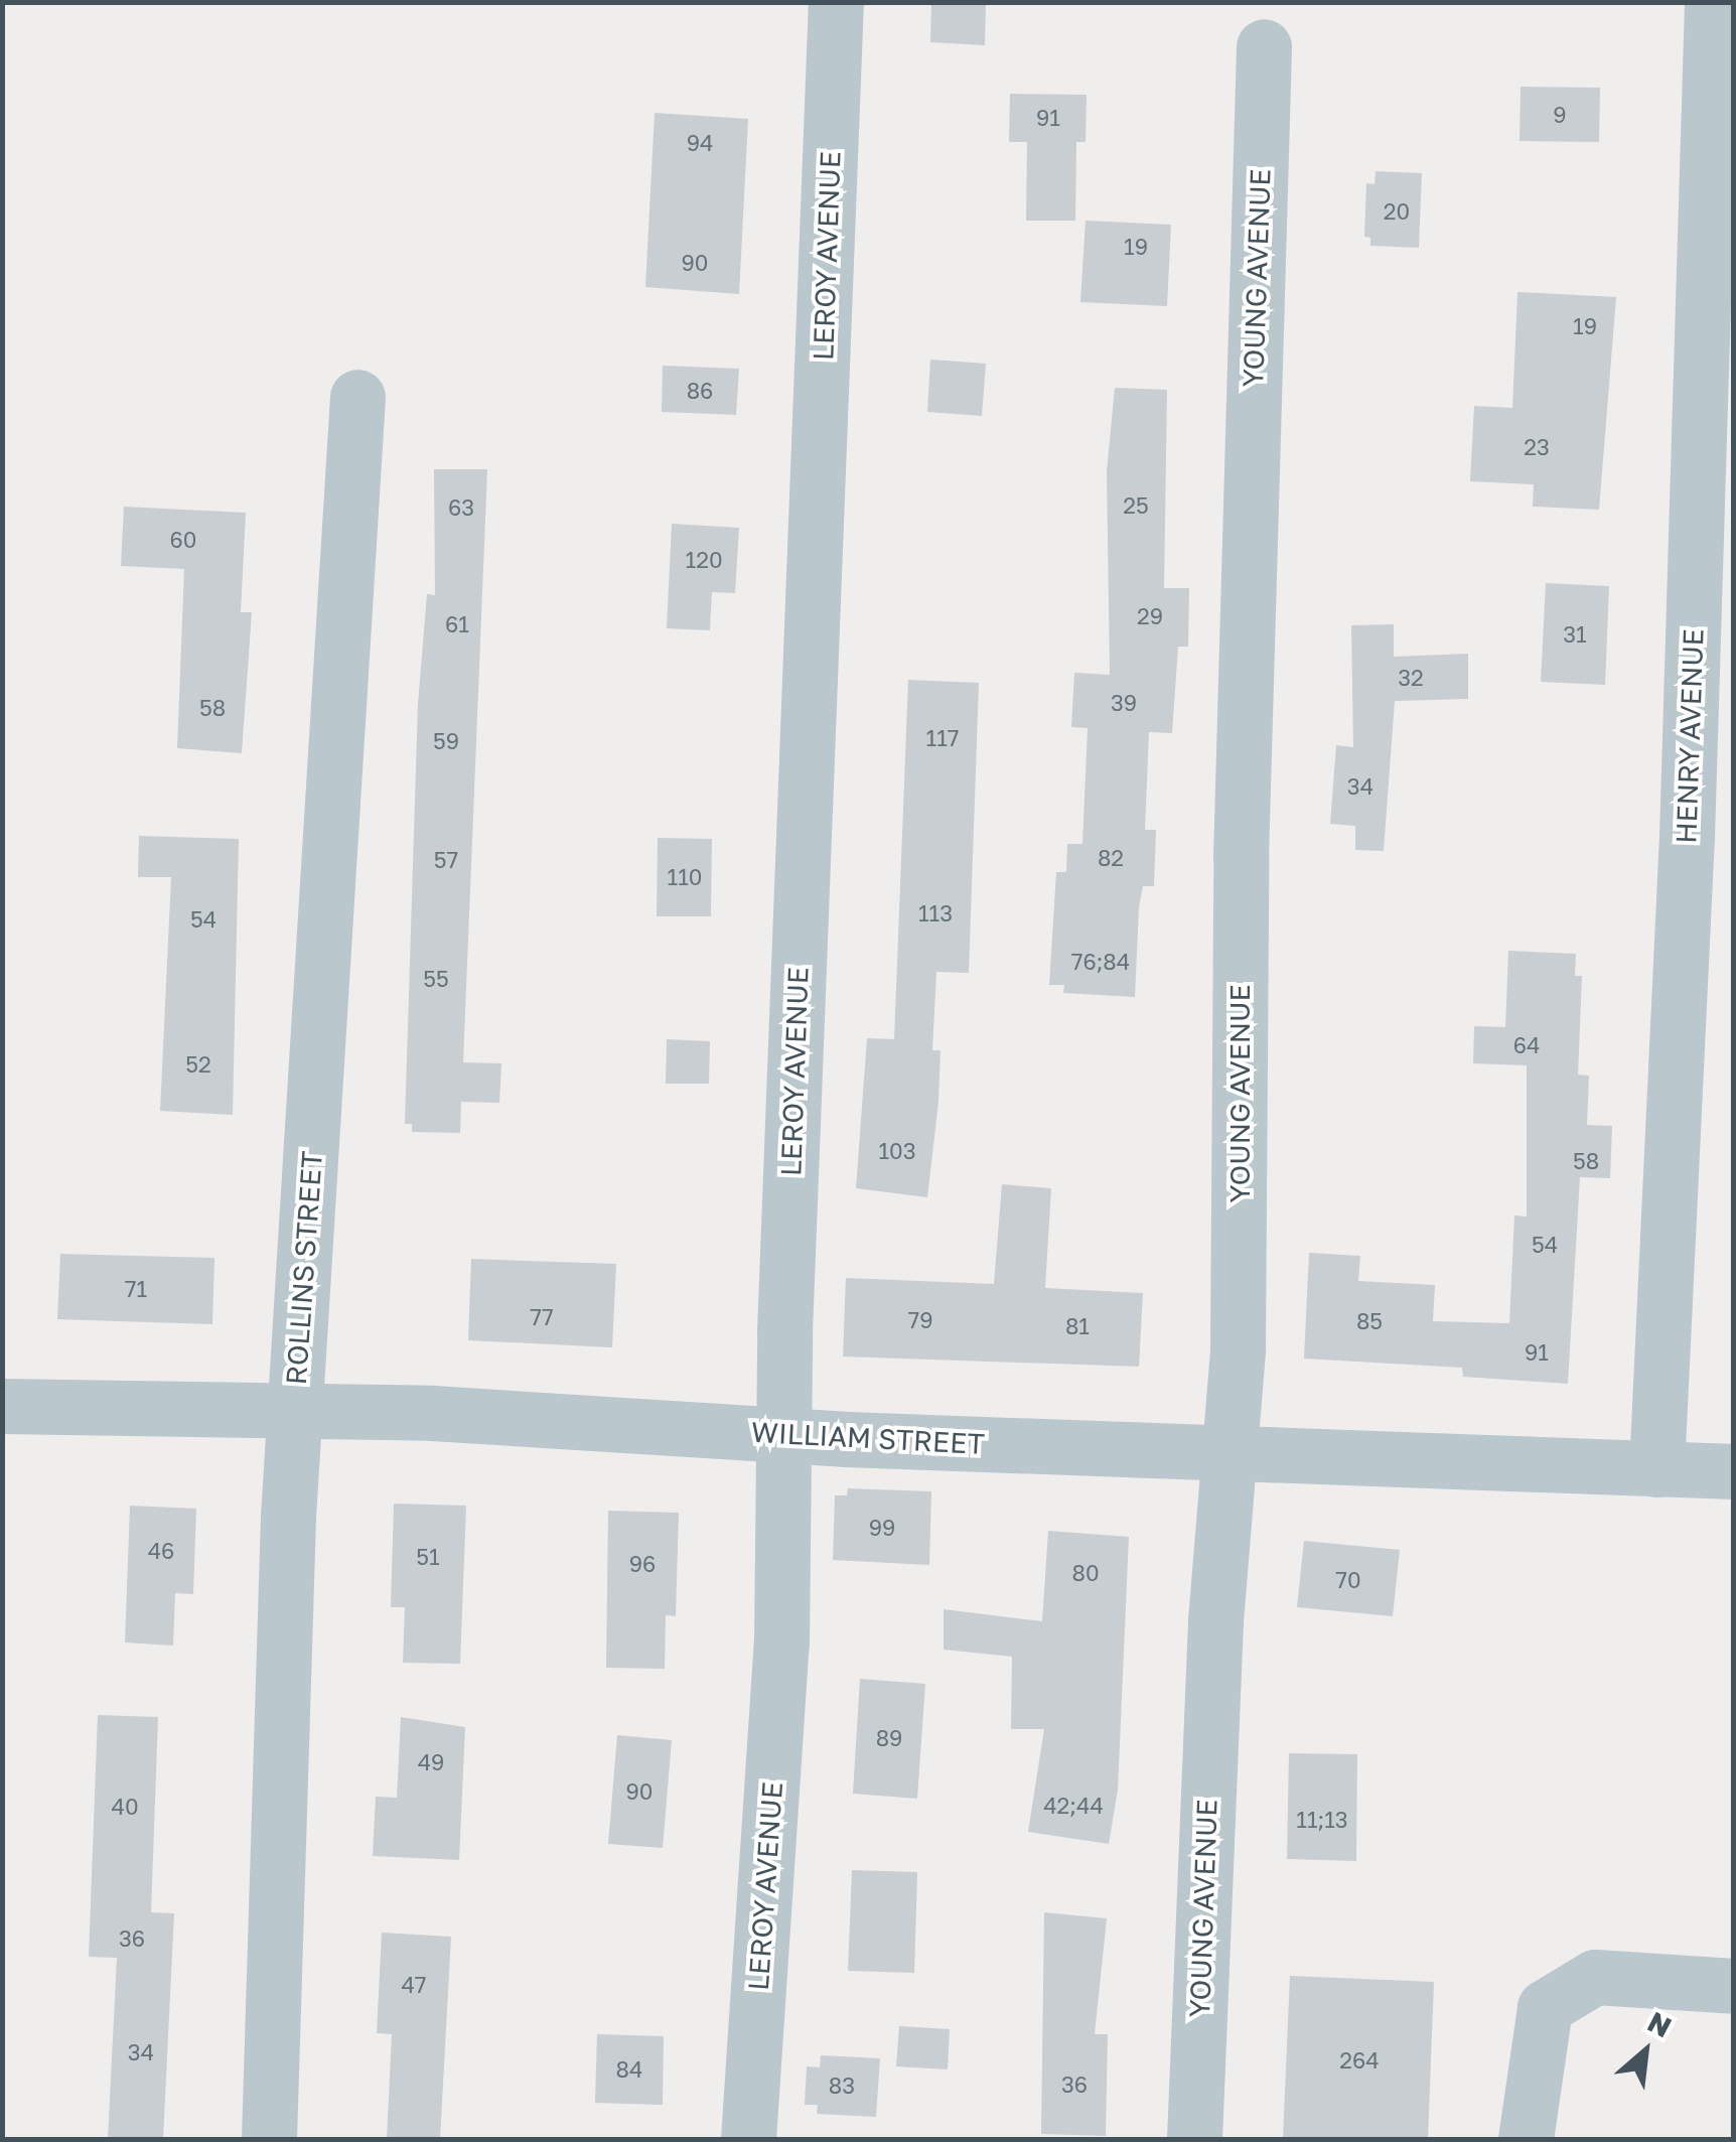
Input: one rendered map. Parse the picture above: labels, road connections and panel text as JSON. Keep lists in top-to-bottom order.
{
  "streets": {
    "street": [
      "LEROY AVENUE",
      "YOUNG AVENUE",
      "HENRY AVENUE",
      "ROLLINS STREET",
      "WILLIAM STREET"
    ]
  },
  "crossings": [
    ["LEROY AVENUE", "WILLIAM STREET"],
    ["YOUNG AVENUE", "WILLIAM STREET"],
    ["HENRY AVENUE", "WILLIAM STREET"],
    ["ROLLINS STREET", "WILLIAM STREET"]
  ],
  "house_numbers": [
    "9",
    "91",
    "94",
    "20",
    "19",
    "90",
    "19",
    "86",
    "23",
    "25",
    "63",
    "60",
    "120",
    "29",
    "61",
    "31",
    "32",
    "39",
    "58",
    "117",
    "59",
    "34",
    "82",
    "57",
    "110",
    "113",
    "54",
    "76;84",
    "55",
    "64",
    "52",
    "103",
    "58",
    "54",
    "71",
    "77",
    "79",
    "85",
    "81",
    "91",
    "99",
    "46",
    "51",
    "96",
    "80",
    "70",
    "89",
    "49",
    "90",
    "42;44",
    "40",
    "11;13",
    "36",
    "47",
    "34",
    "264",
    "84",
    "36",
    "83"
  ],
  "north": "top right"
}
